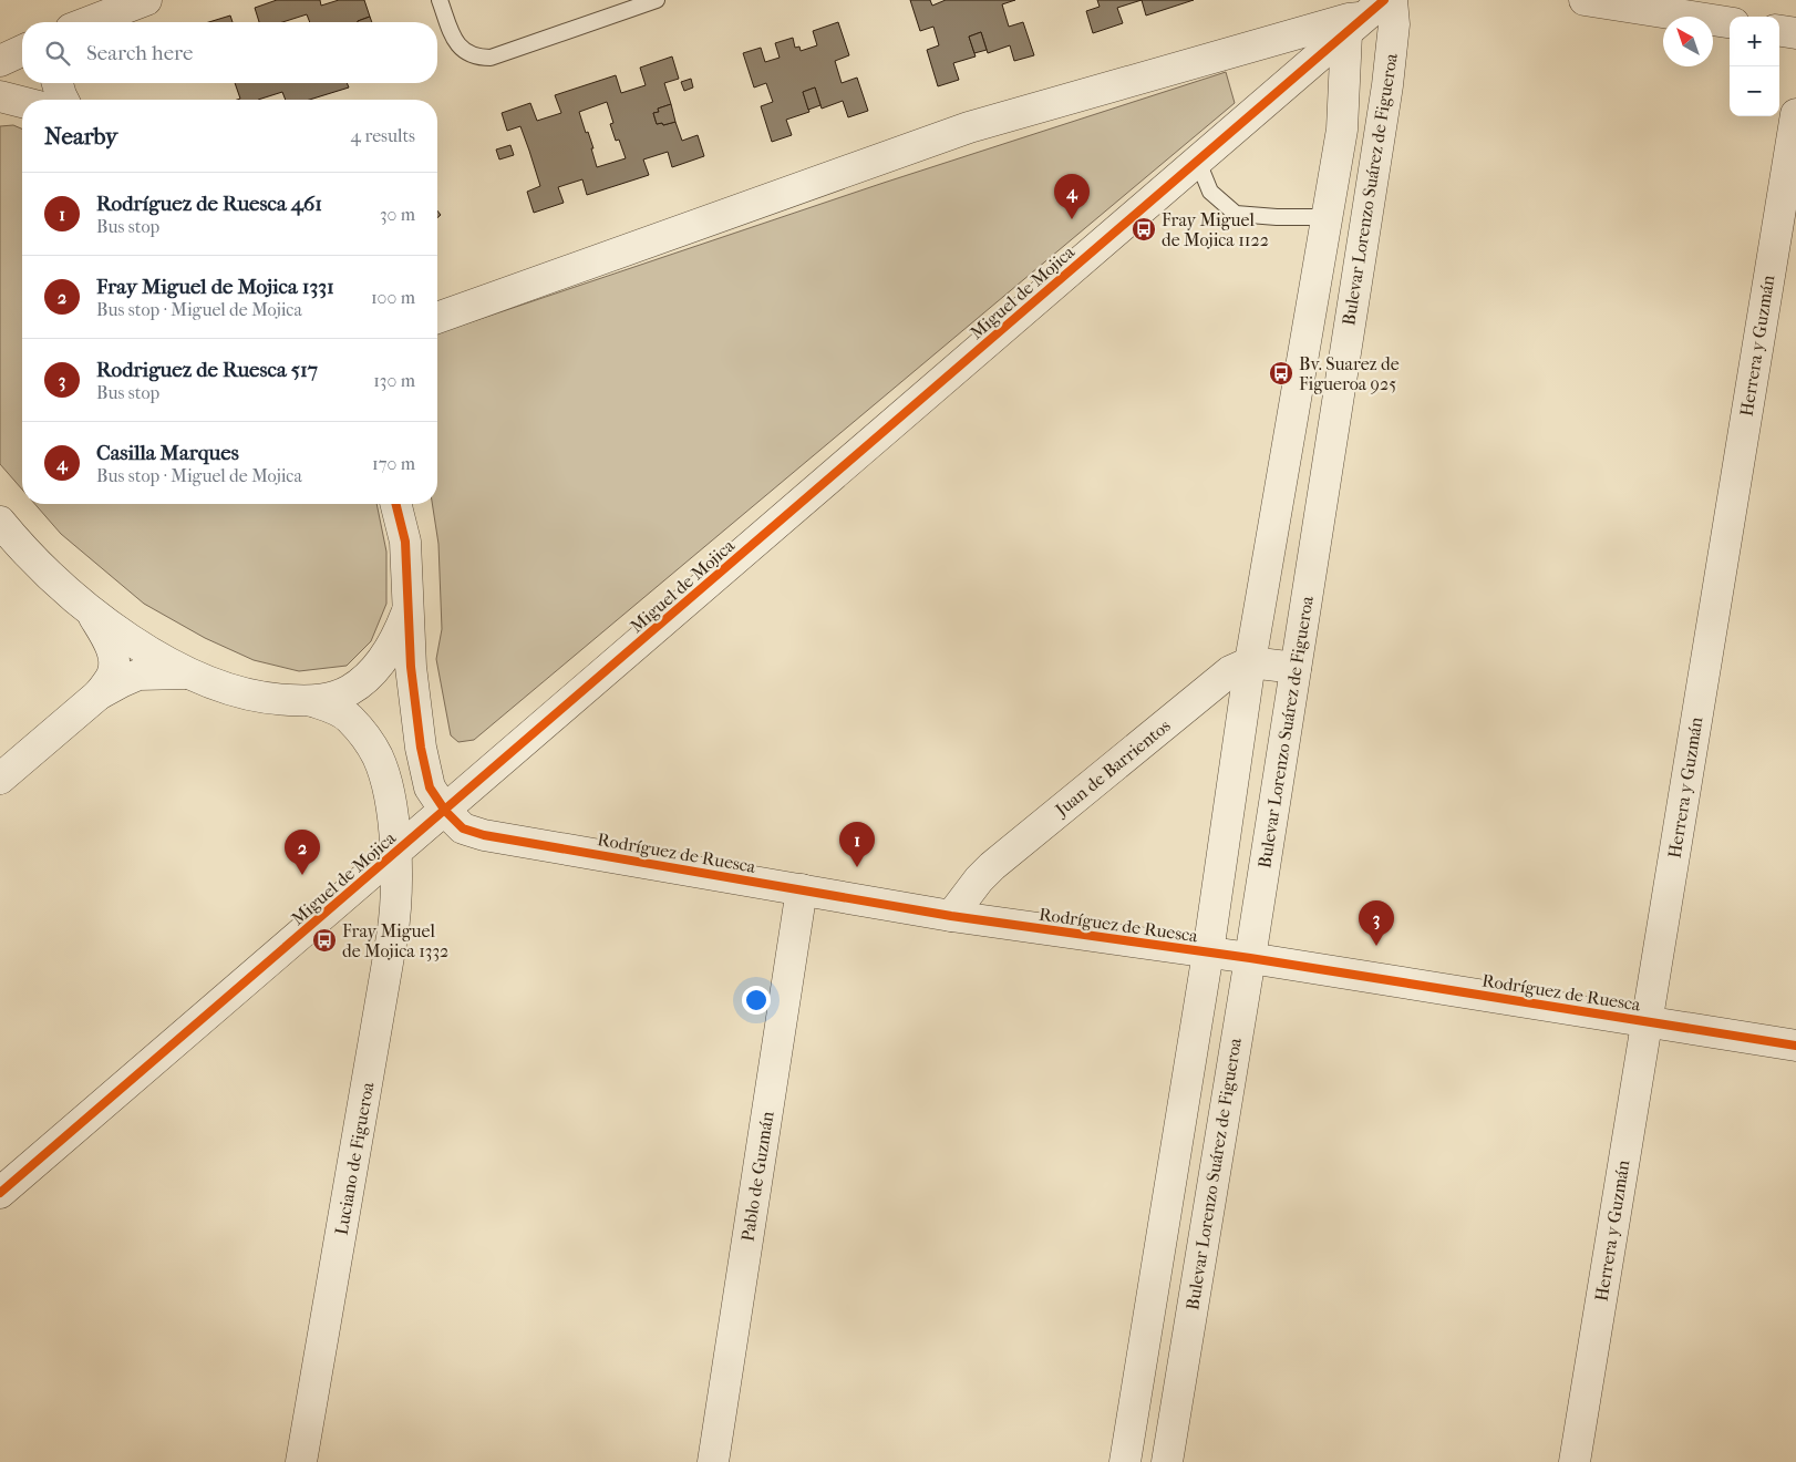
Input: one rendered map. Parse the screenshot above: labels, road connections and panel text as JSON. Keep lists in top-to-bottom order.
{
  "streets": {
    "street": [
      "Bulevar Lorenzo Suárez de Figueroa",
      "Miguel de Mojica",
      "Herrera y Guzmán",
      "Juan de Barrientos",
      "Rodríguez de Ruesca",
      "Luciano de Figueroa",
      "Pablo de Guzmán"
    ]
  },
  "crossings": [
    ["Bulevar Lorenzo Suárez de Figueroa", "Miguel de Mojica"],
    ["Bulevar Lorenzo Suárez de Figueroa", "Juan de Barrientos"],
    ["Bulevar Lorenzo Suárez de Figueroa", "Rodríguez de Ruesca"],
    ["Miguel de Mojica", "Rodríguez de Ruesca"],
    ["Miguel de Mojica", "Luciano de Figueroa"],
    ["Herrera y Guzmán", "Rodríguez de Ruesca"],
    ["Juan de Barrientos", "Rodríguez de Ruesca"],
    ["Rodríguez de Ruesca", "Pablo de Guzmán"]
  ],
  "places": {
    "bus stop": ["Fray Miguel de Mojica 1122", "Bv. Suarez de Figueroa 925", "Fray Miguel de Mojica 1332"]
  },
  "north": "top left",
  "page": {
    "map_buttons": ["+", "−"],
    "search": "Search here",
    "heading": ["Nearby", "4 results"],
    "list": [
      {
        "mark": "1",
        "name": "Rodríguez de Ruesca 461",
        "note": "Bus stop",
        "value": "30 m"
      },
      {
        "mark": "2",
        "name": "Fray Miguel de Mojica 1331",
        "note": "Bus stop · Miguel de Mojica",
        "value": "100 m"
      },
      {
        "mark": "3",
        "name": "Rodriguez de Ruesca 517",
        "note": "Bus stop",
        "value": "130 m"
      },
      {
        "mark": "4",
        "name": "Casilla Marques",
        "note": "Bus stop · Miguel de Mojica",
        "value": "170 m"
      }
    ],
    "pins": [
      "4",
      "1",
      "2",
      "3"
    ]
  }
}
